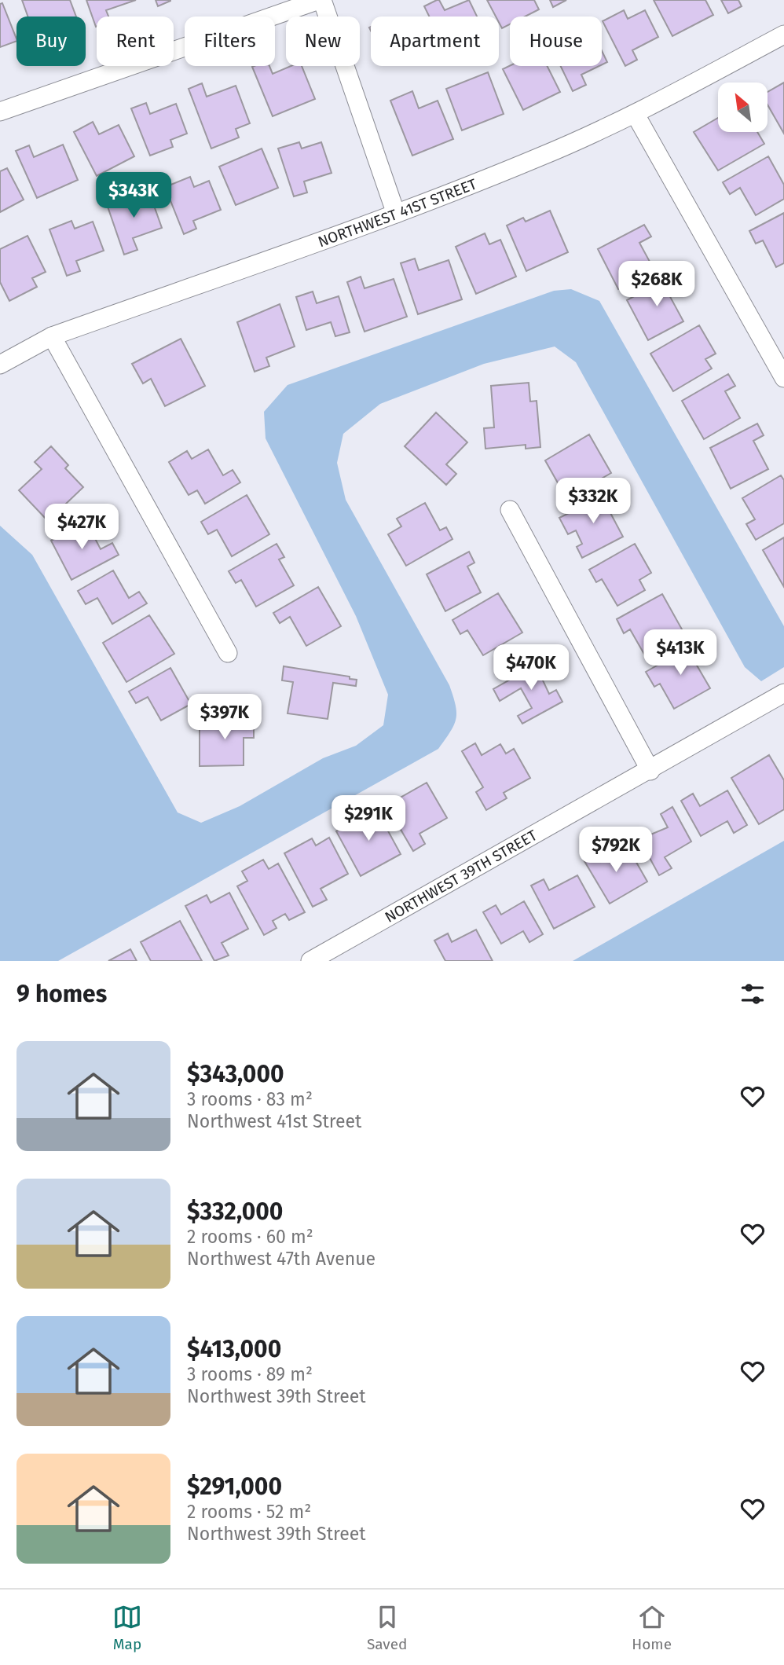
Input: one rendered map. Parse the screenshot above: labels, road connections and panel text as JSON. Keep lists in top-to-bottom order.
{
  "streets": {
    "street": ["NORTHWEST 41ST STREET", "NORTHWEST 39TH STREET"]
  },
  "north": "top left",
  "page": {
    "chip": [
      "Buy",
      "Rent",
      "Filters",
      "New",
      "Apartment",
      "House"
    ],
    "price": [
      "$343K",
      "$268K",
      "$332K",
      "$427K",
      "$413K",
      "$470K",
      "$397K",
      "$291K",
      "$792K"
    ],
    "heading": "9 homes",
    "list": [
      {
        "name": "$343,000",
        "note": "3 rooms · 83 m² · Northwest 41st Street"
      },
      {
        "name": "$332,000",
        "note": "2 rooms · 60 m² · Northwest 47th Avenue"
      },
      {
        "name": "$413,000",
        "note": "3 rooms · 89 m² · Northwest 39th Street"
      },
      {
        "name": "$291,000",
        "note": "2 rooms · 52 m² · Northwest 39th Street"
      }
    ],
    "tabs": ["Map", "Saved", "Home"]
  }
}
